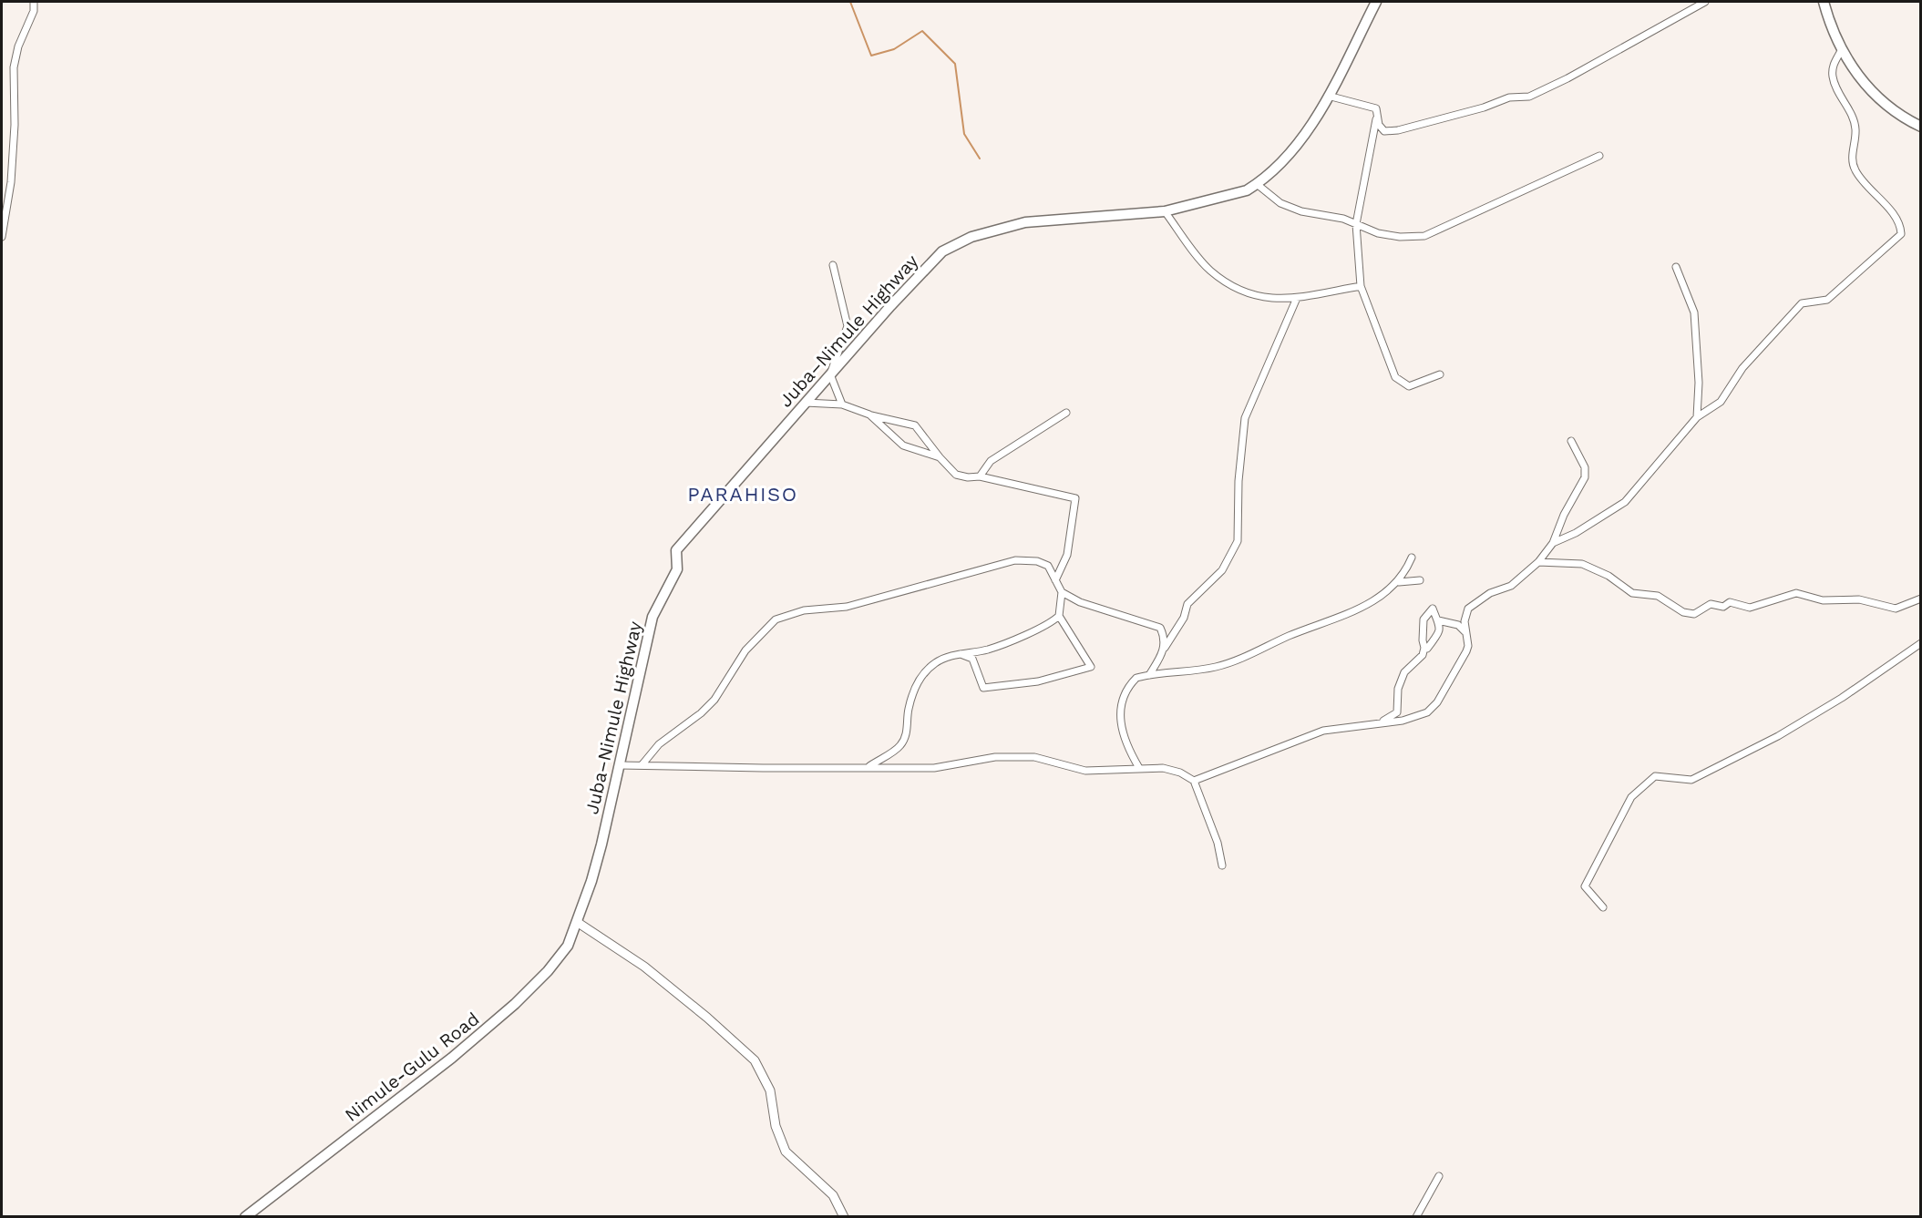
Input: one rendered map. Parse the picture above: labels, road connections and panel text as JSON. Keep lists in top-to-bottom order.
{
  "streets": {
    "main road": ["Juba–Nimule Highway", "Nimule-Gulu Road"]
  },
  "crossings": [
    ["Juba–Nimule Highway", "Nimule-Gulu Road"]
  ],
  "districts": ["PARAHISO"]
}
